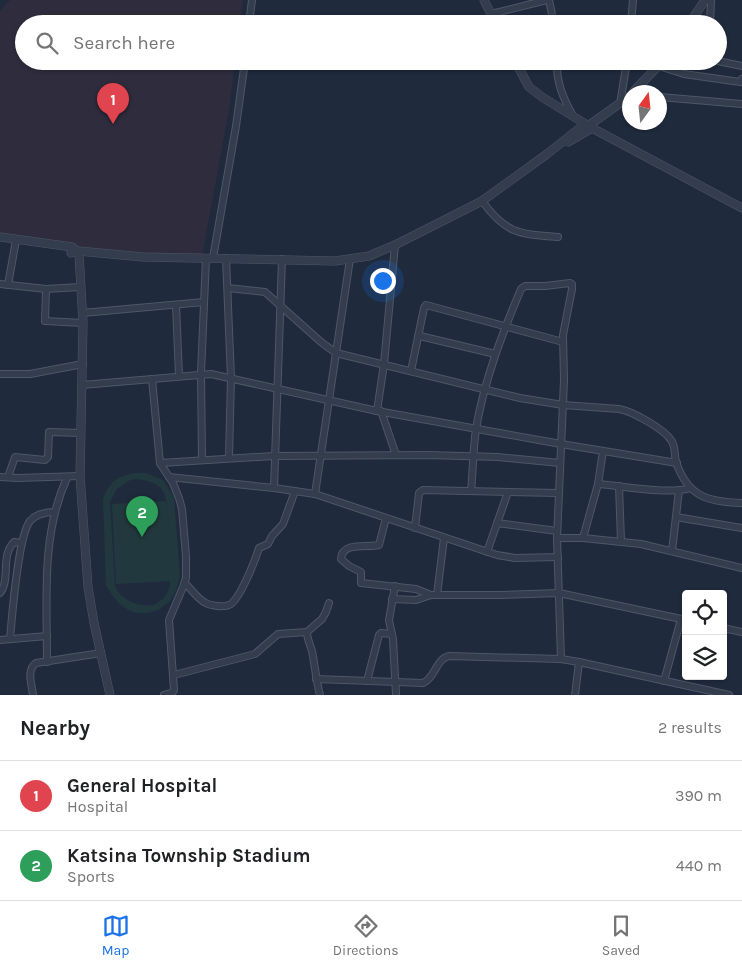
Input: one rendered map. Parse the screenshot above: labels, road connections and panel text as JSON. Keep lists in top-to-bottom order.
{
  "north": "top",
  "page": {
    "search": "Search here",
    "pins": ["1", "2"],
    "heading": ["Nearby", "2 results"],
    "list": [
      {
        "mark": "1",
        "name": "General Hospital",
        "note": "Hospital",
        "value": "390 m"
      },
      {
        "mark": "2",
        "name": "Katsina Township Stadium",
        "note": "Sports",
        "value": "440 m"
      }
    ],
    "nav": ["Map", "Directions", "Saved"]
  }
}
